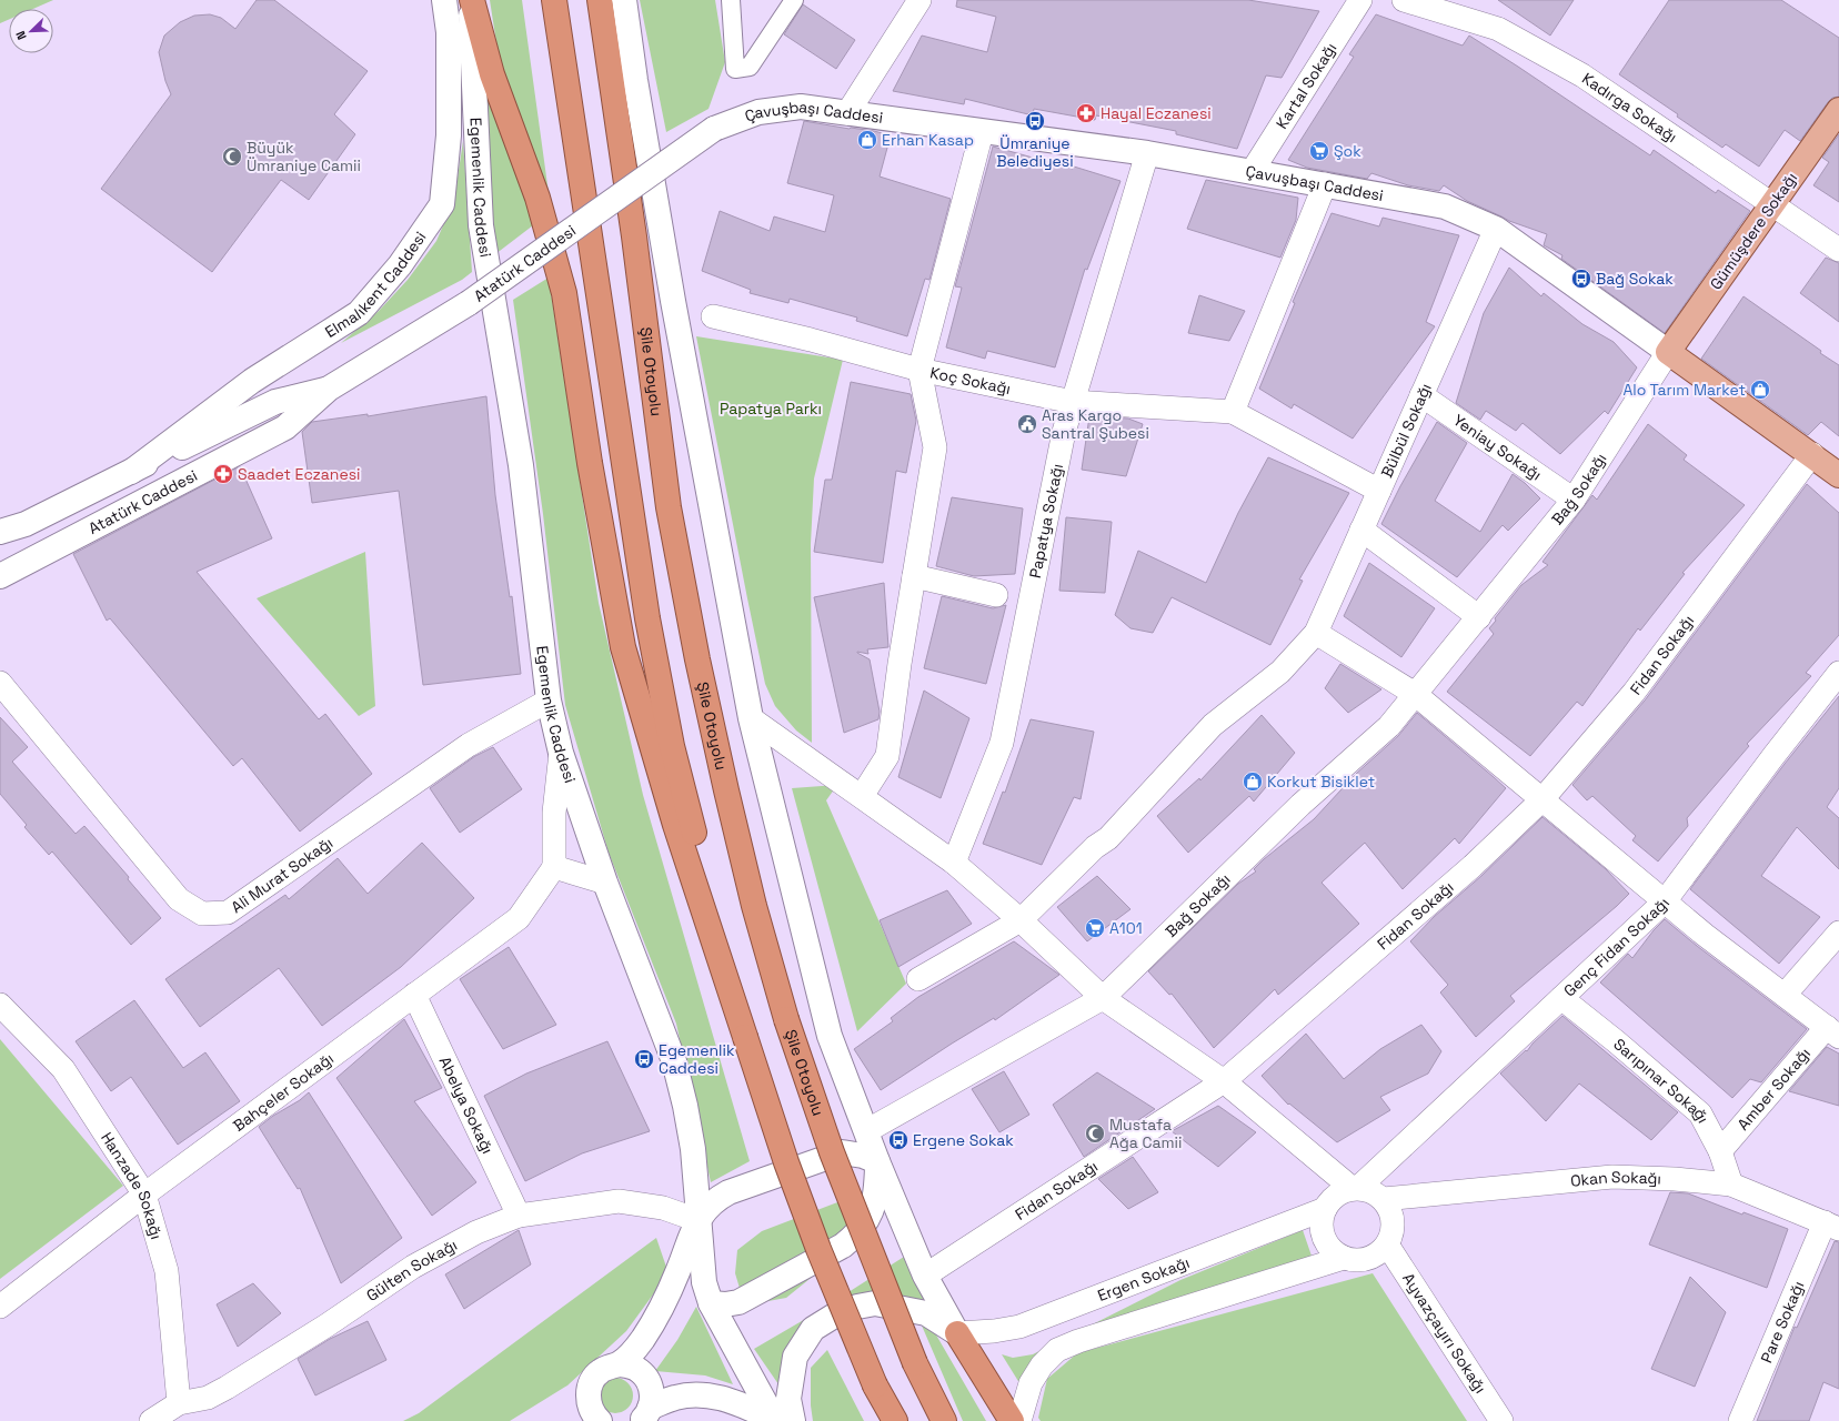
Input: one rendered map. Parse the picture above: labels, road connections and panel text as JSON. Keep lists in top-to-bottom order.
{
  "streets": {
    "highway": ["Şile Otoyolu"],
    "main road": ["Çavuşbaşı Caddesi", "Gümüşdere Sokağı"],
    "street": [
      "Kartal Sokağı",
      "Kadırga Sokağı",
      "Egemenlik Caddesi",
      "Atatürk Caddesi",
      "Elmalıkent Caddesi",
      "Koç Sokağı",
      "Bülbül Sokağı",
      "Yeniay Sokağı",
      "Bağ Sokağı",
      "Papatya Sokağı",
      "Fidan Sokağı",
      "Ali Murat Sokağı",
      "Genç Fidan Sokağı",
      "Sarıpınar Sokağı",
      "Amber Sokağı",
      "Bahçeler Sokağı",
      "Abelya Sokağı",
      "Okan Sokağı",
      "Hanzade Sokağı",
      "Gülten Sokağı",
      "Ergen Sokağı",
      "Pare Sokağı",
      "Ayvazçayırı Sokağı"
    ]
  },
  "crossings": [
    ["Kartal Sokağı", "Çavuşbaşı Caddesi"],
    ["Kadırga Sokağı", "Gümüşdere Sokağı"],
    ["Çavuşbaşı Caddesi", "Gümüşdere Sokağı"],
    ["Çavuşbaşı Caddesi", "Atatürk Caddesi"],
    ["Çavuşbaşı Caddesi", "Bülbül Sokağı"],
    ["Çavuşbaşı Caddesi", "Bağ Sokağı"],
    ["Çavuşbaşı Caddesi", "Papatya Sokağı"],
    ["Çavuşbaşı Caddesi", "Fidan Sokağı"],
    ["Egemenlik Caddesi", "Ali Murat Sokağı"],
    ["Egemenlik Caddesi", "Gülten Sokağı"],
    ["Gümüşdere Sokağı", "Bağ Sokağı"],
    ["Atatürk Caddesi", "Elmalıkent Caddesi"],
    ["Koç Sokağı", "Papatya Sokağı"],
    ["Bülbül Sokağı", "Yeniay Sokağı"],
    ["Yeniay Sokağı", "Bağ Sokağı"],
    ["Genç Fidan Sokağı", "Sarıpınar Sokağı"],
    ["Genç Fidan Sokağı", "Okan Sokağı"],
    ["Genç Fidan Sokağı", "Ergen Sokağı"],
    ["Genç Fidan Sokağı", "Ayvazçayırı Sokağı"],
    ["Sarıpınar Sokağı", "Amber Sokağı"],
    ["Sarıpınar Sokağı", "Okan Sokağı"],
    ["Bahçeler Sokağı", "Abelya Sokağı"],
    ["Bahçeler Sokağı", "Hanzade Sokağı"],
    ["Abelya Sokağı", "Gülten Sokağı"],
    ["Okan Sokağı", "Ergen Sokağı"],
    ["Okan Sokağı", "Pare Sokağı"],
    ["Okan Sokağı", "Ayvazçayırı Sokağı"],
    ["Hanzade Sokağı", "Gülten Sokağı"],
    ["Ergen Sokağı", "Ayvazçayırı Sokağı"]
  ],
  "parks": ["Papatya Parkı"],
  "places": {
    "pharmacy": ["Hayal Eczanesi", "Saadet Eczanesi"],
    "bus stop": [
      "Ümraniye Belediyesi",
      "Bağ Sokak",
      "Egemenlik Caddesi",
      "Ergene Sokak"
    ],
    "shop": ["Erhan Kasap", "Alo Tarım Market", "Korkut Bisiklet"],
    "supermarket": ["Şok", "A101"],
    "mosque": ["Büyük Ümraniye Camii", "Mustafa Ağa Camii"],
    "public building": ["Aras Kargo Santral Şubesi"]
  },
  "north": "bottom left"
}
